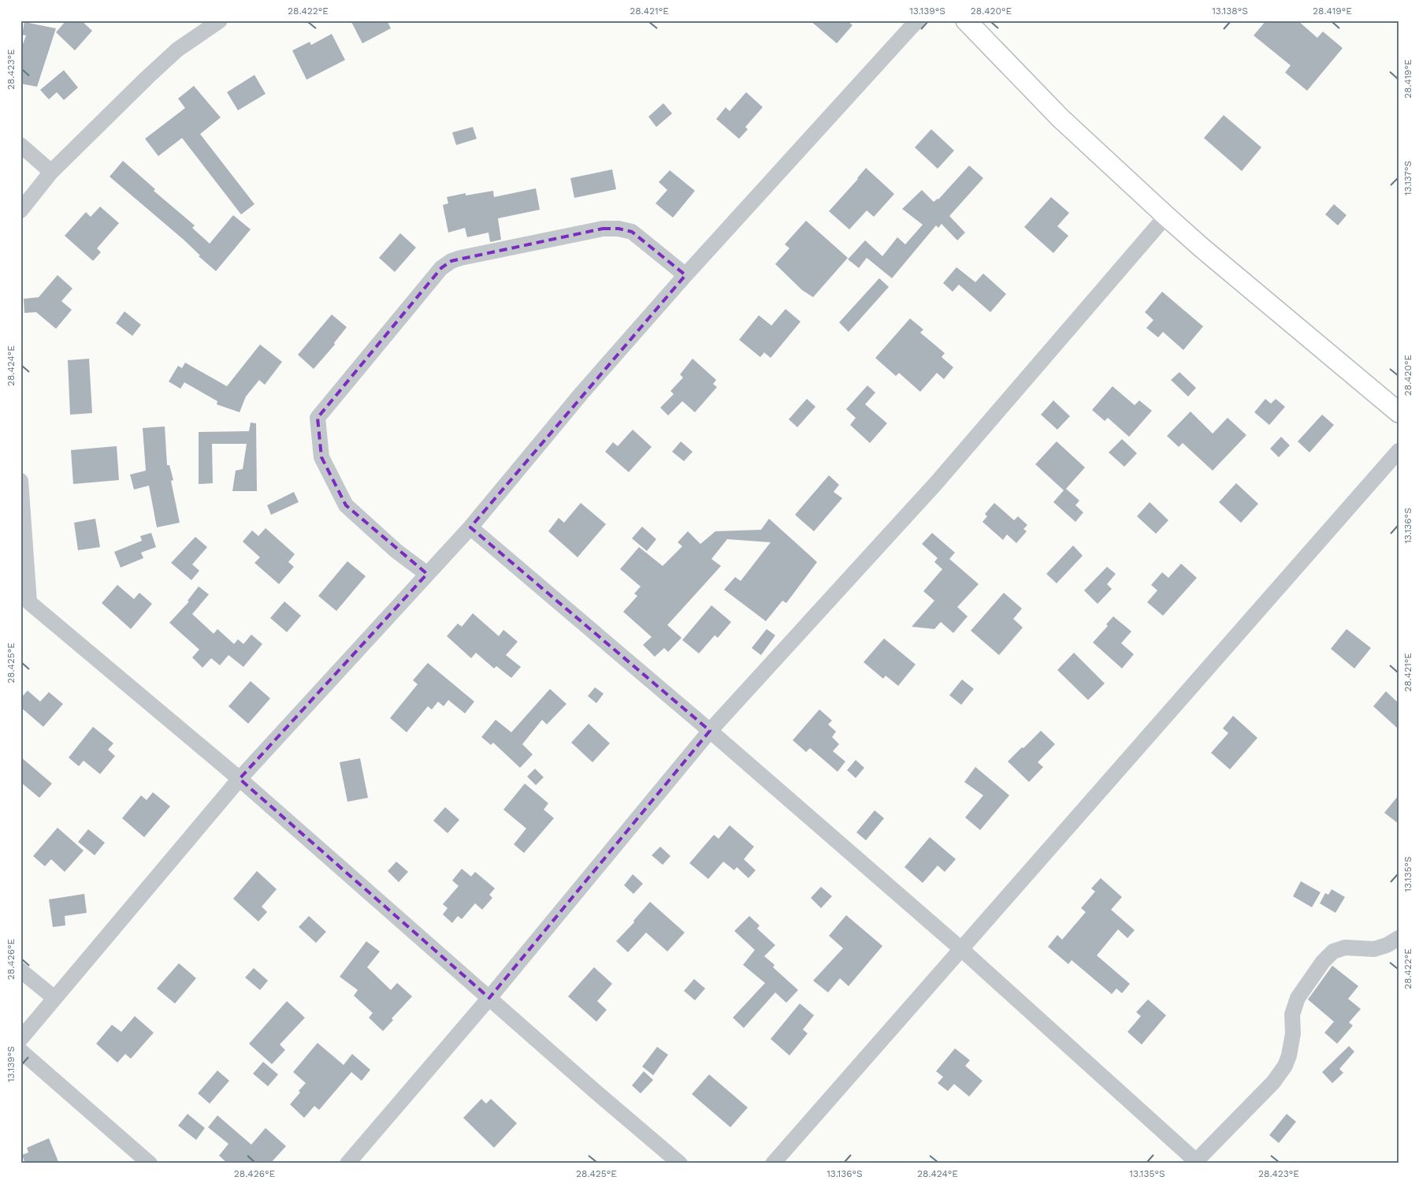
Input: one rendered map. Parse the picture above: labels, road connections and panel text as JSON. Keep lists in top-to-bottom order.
{
  "coordinates": [
    "28.422°E",
    "28.421°E",
    "13.139°S",
    "28.420°E",
    "13.138°S",
    "28.419°E",
    "28.423°E",
    "13.137°S",
    "28.424°E",
    "13.136°S",
    "28.425°E",
    "13.135°S",
    "28.426°E"
  ]
}
